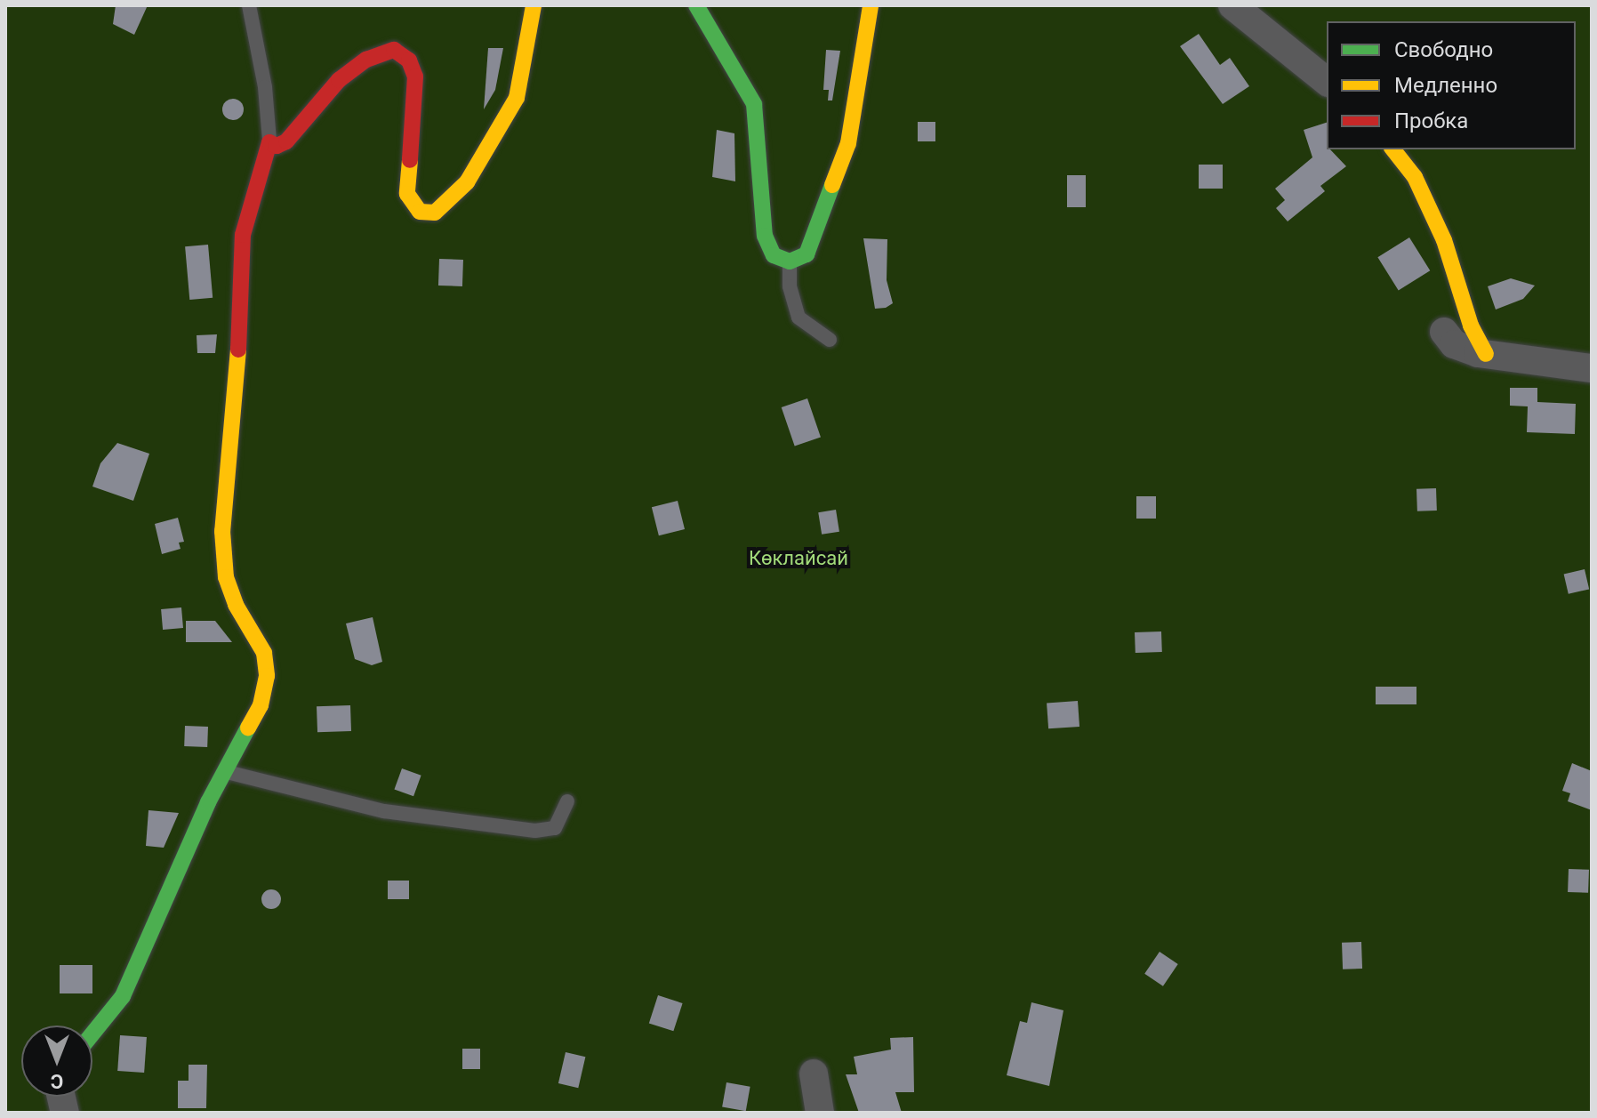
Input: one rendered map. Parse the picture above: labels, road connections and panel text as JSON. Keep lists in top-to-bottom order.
{
  "parks": ["Көклайсай"],
  "legend": ["Свободно", "Медленно", "Пробка"],
  "north": "bottom"
}
